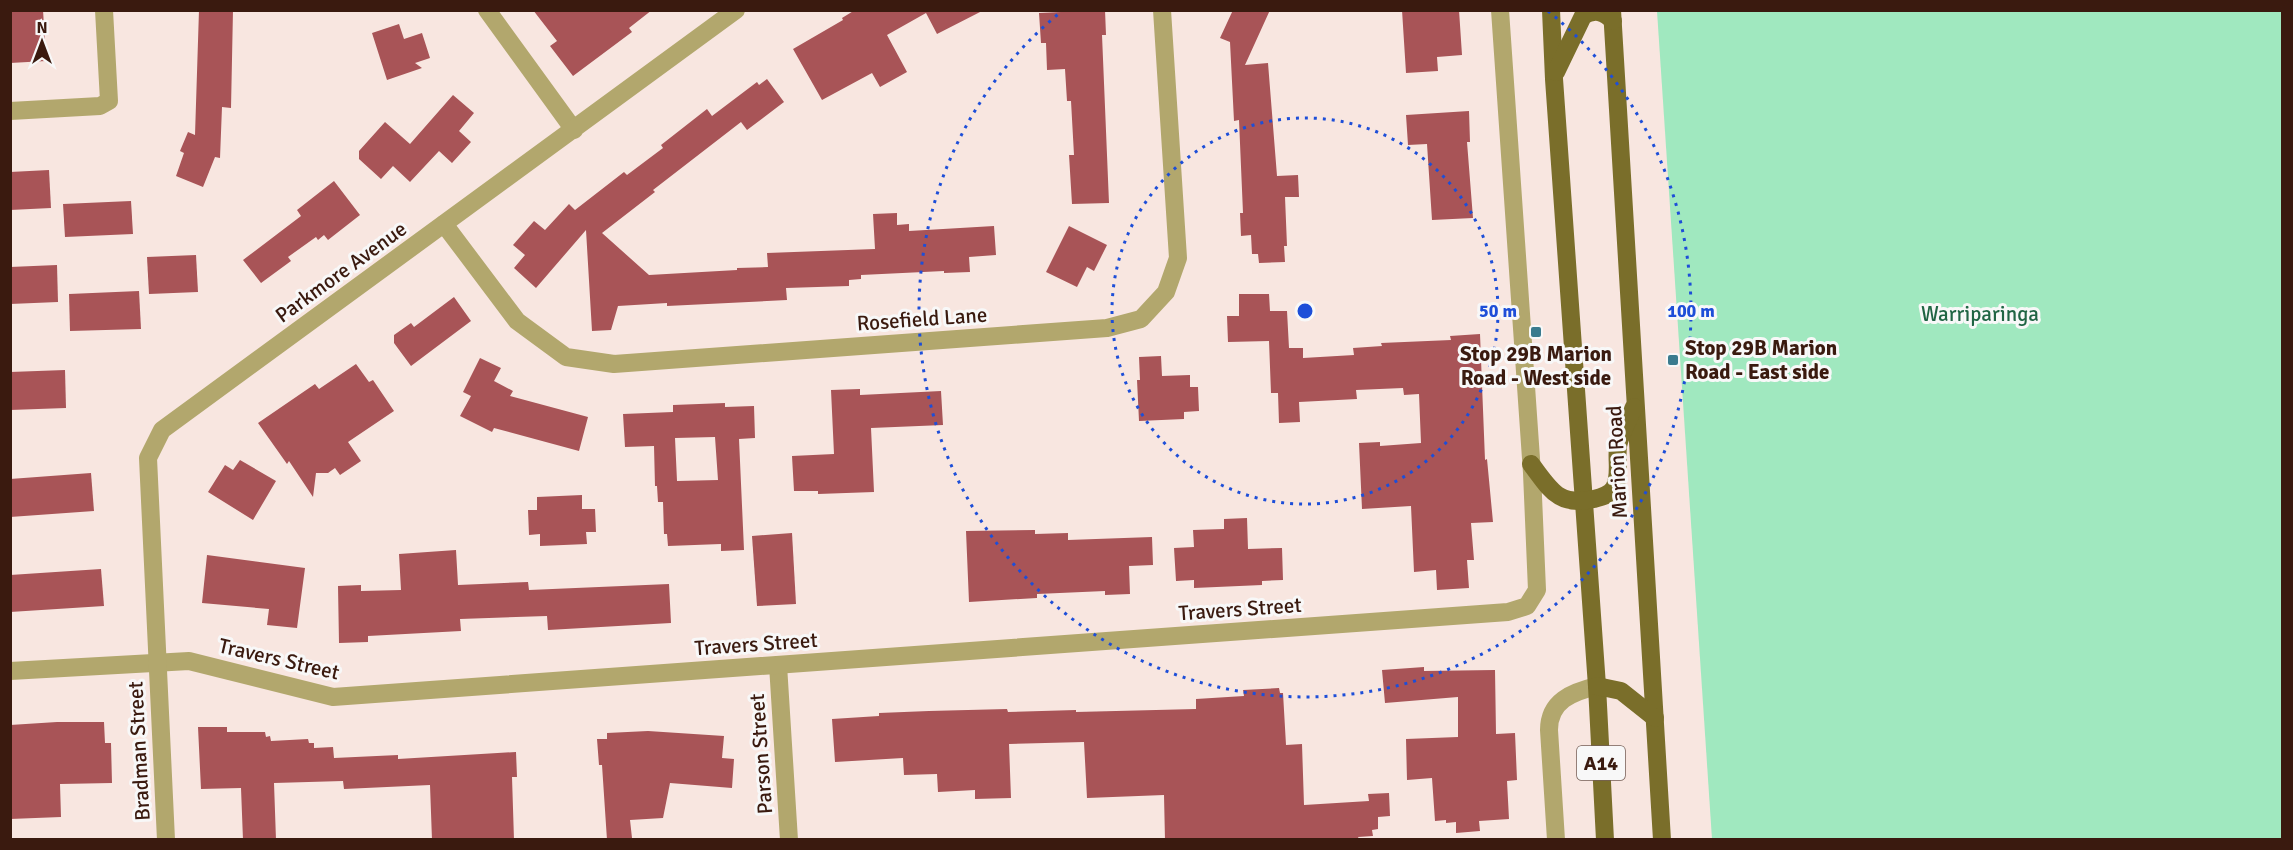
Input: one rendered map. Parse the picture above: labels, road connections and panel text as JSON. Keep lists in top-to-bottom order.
{
  "streets": {
    "main road": ["Marion Road", "A14"],
    "street": [
      "Parkmore Avenue",
      "Rosefield Lane",
      "Travers Street",
      "Bradman Street",
      "Parson Street"
    ]
  },
  "crossings": [
    ["Parkmore Avenue", "Rosefield Lane"],
    ["Parkmore Avenue", "Travers Street"],
    ["Parkmore Avenue", "Bradman Street"],
    ["Travers Street", "Bradman Street"],
    ["Travers Street", "Parson Street"]
  ],
  "parks": ["Warriparinga"],
  "places": {
    "transit": ["Stop 29B Marion Road - West side", "Stop 29B Marion Road - East side"]
  },
  "north": "top",
  "rings": ["50 m", "100 m"]
}
